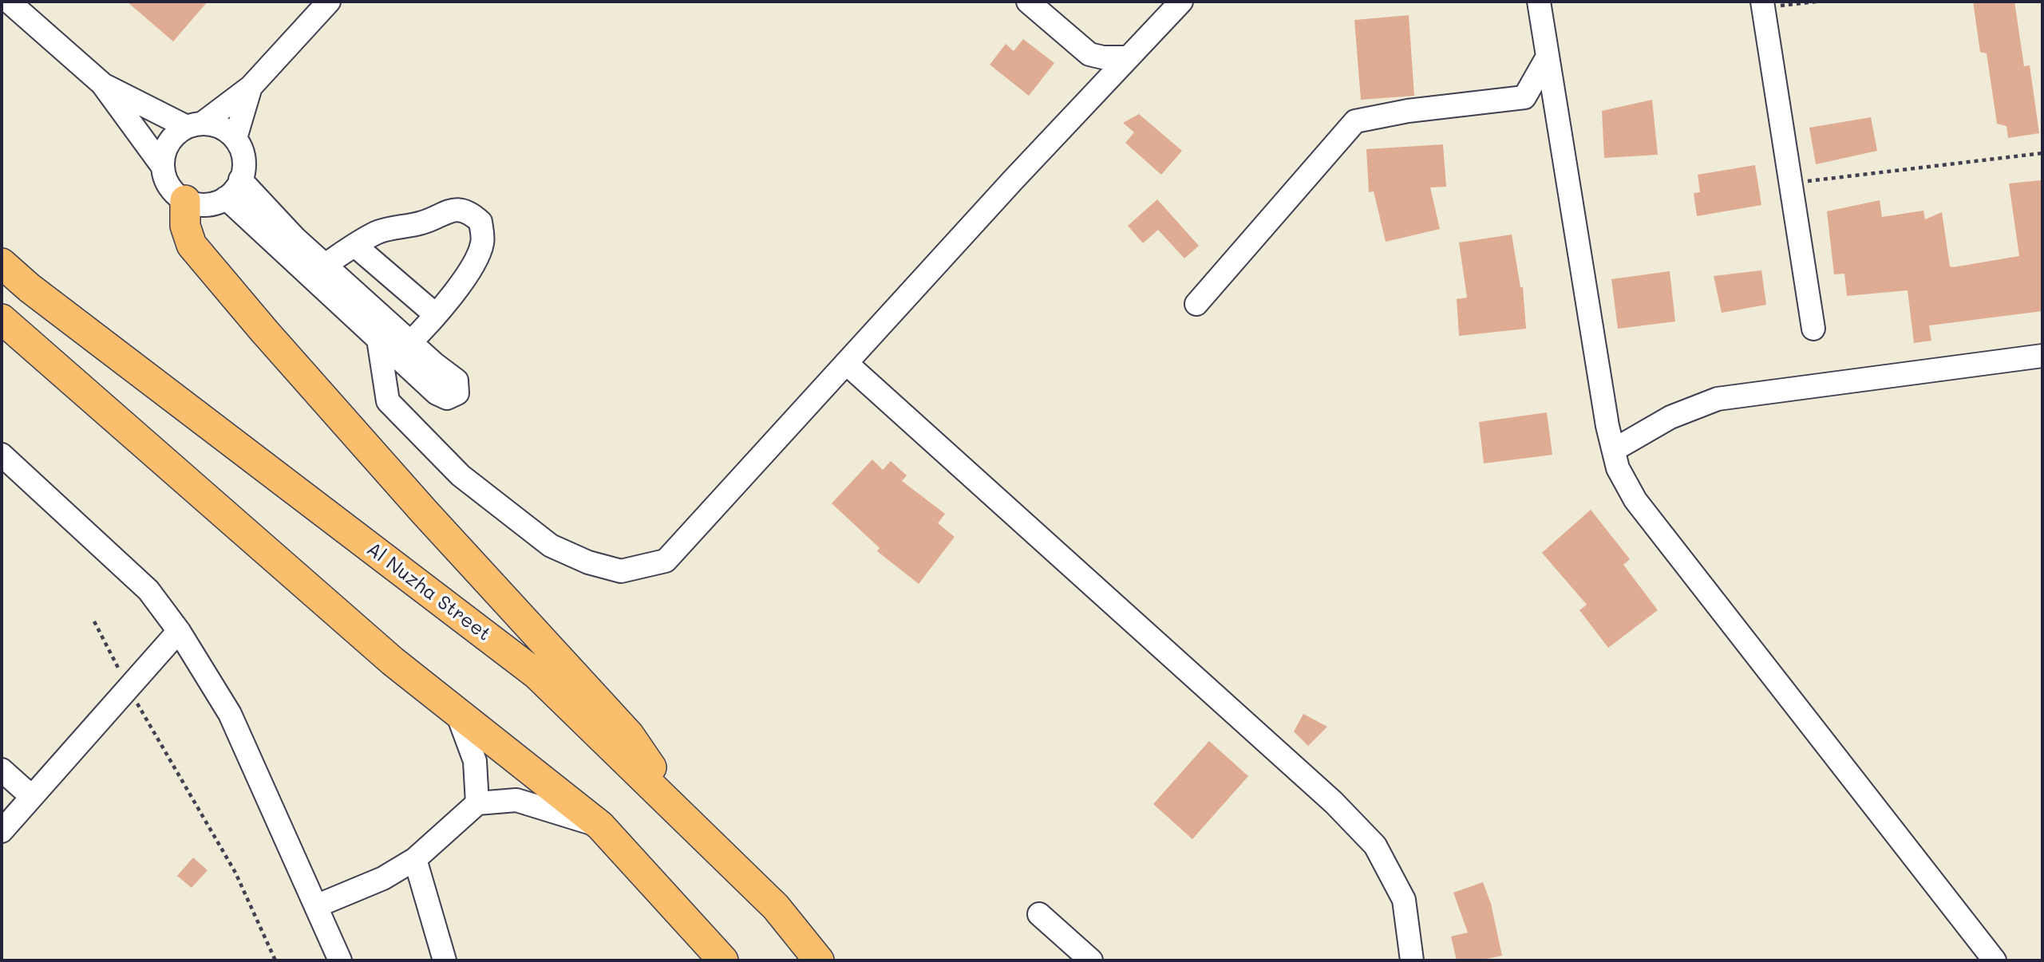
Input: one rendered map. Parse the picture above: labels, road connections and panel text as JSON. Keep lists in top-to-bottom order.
{
  "streets": {
    "main road": ["Al Nuzha Street"]
  }
}
